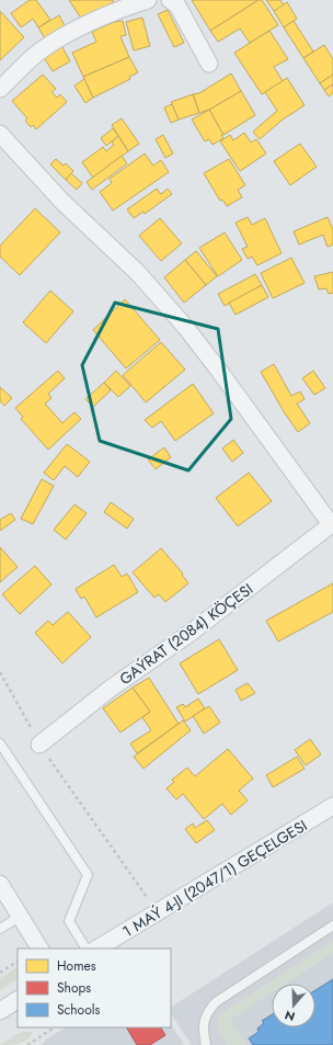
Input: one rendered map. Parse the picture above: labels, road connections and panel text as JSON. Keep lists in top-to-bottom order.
{
  "streets": {
    "street": ["GAÝRAT (2084) KÖÇESI", "1 MAÝ 4-JI (2047/1) GEÇELGESI"]
  },
  "legend": ["Homes", "Shops", "Schools"],
  "north": "bottom"
}
